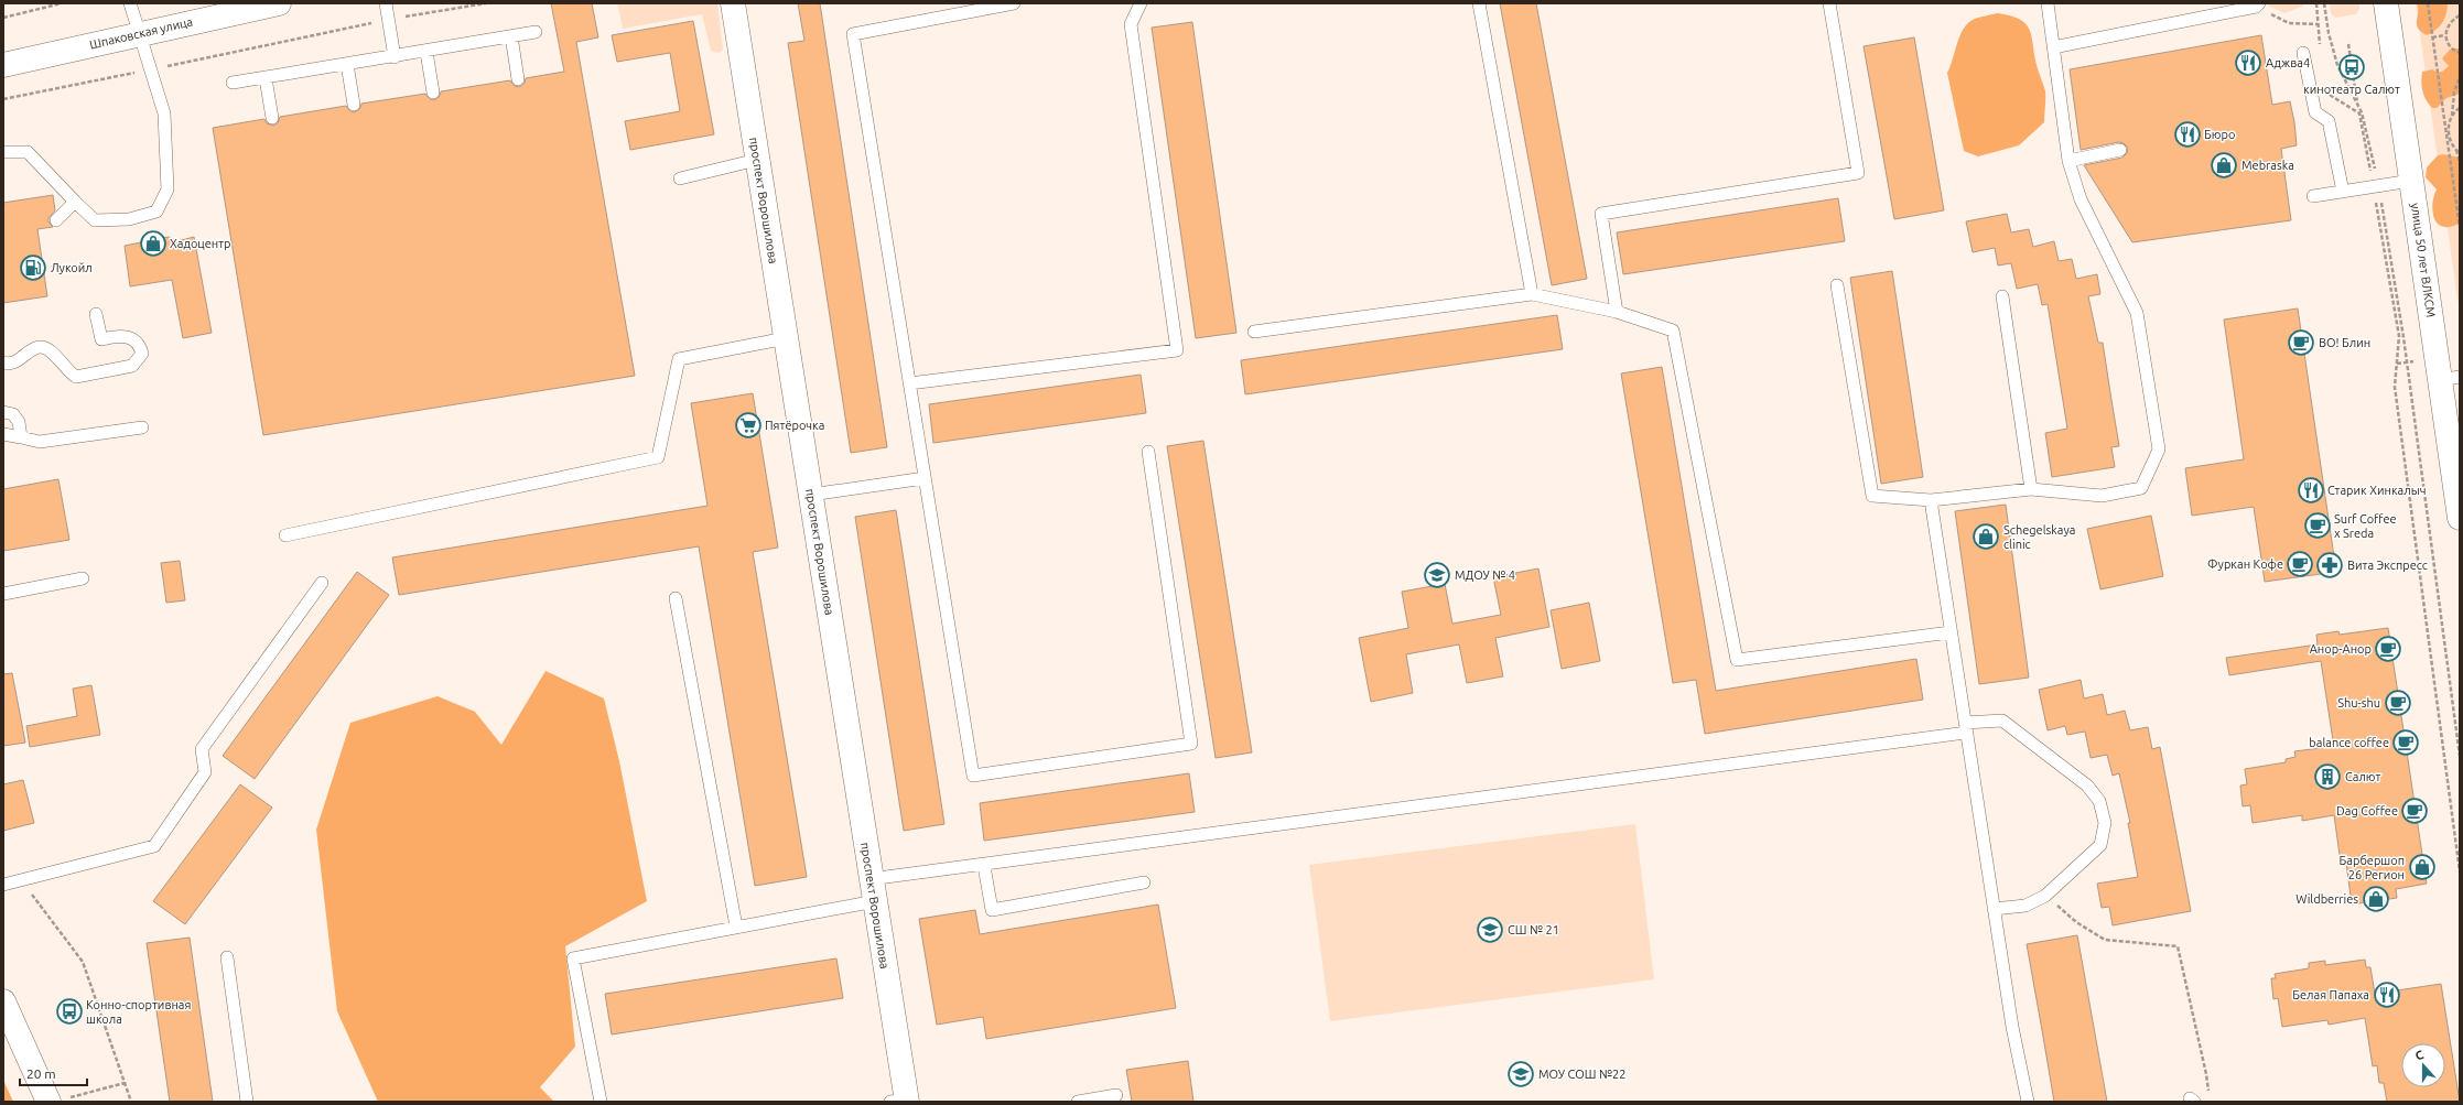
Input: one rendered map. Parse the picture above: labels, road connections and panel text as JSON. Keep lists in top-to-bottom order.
{
  "streets": {
    "street": ["Шпаковская улица", "проспект Ворошилова", "улица 50 лет ВЛКСМ"]
  },
  "places": {
    "restaurant": [
      "Аджва4",
      "Бюро",
      "Старик Хинкалыч",
      "Белая Папаха"
    ],
    "bus stop": ["кинотеатр Салют", "Конно-спортивная школа"],
    "shop": [
      "Mebraska",
      "Хадоцентр",
      "Schegelskaya clinic",
      "Барбершоп 26 Регион",
      "Wildberries"
    ],
    "fuel station": ["Лукойл"],
    "cafe": [
      "ВО! Блин",
      "Surf Coffee x Sreda",
      "Фуркан Кофе",
      "Анор-Анор",
      "Shu-shu",
      "balance coffee",
      "Dag Coffee"
    ],
    "supermarket": ["Пятёрочка"],
    "pharmacy": ["Вита Экспресс"],
    "school or university": ["МДОУ № 4", "СШ № 21", "МОУ СОШ №22"],
    "building": ["Салют"]
  },
  "scale_bar": "20 m",
  "north": "top"
}
